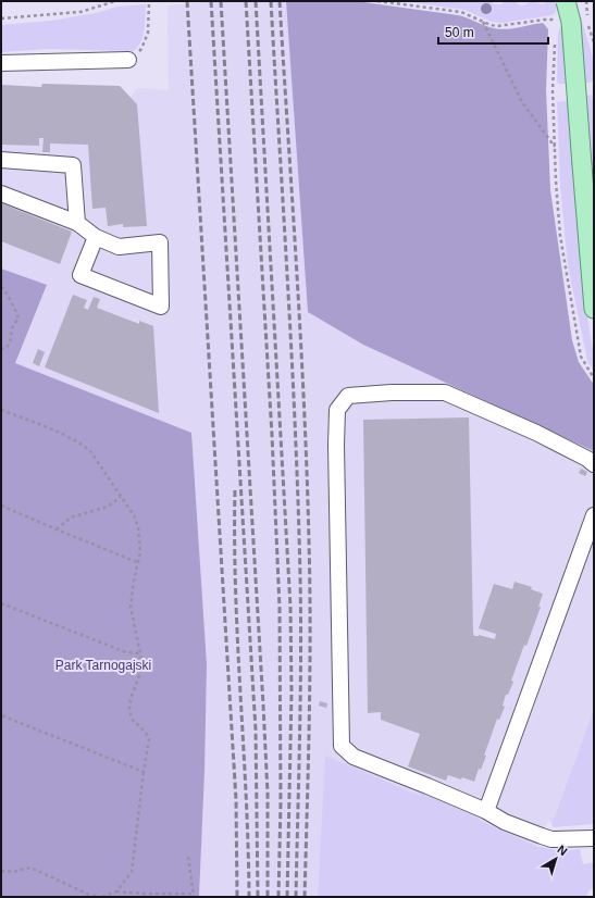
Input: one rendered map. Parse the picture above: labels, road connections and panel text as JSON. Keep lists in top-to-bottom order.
{
  "parks": ["Park Tarnogajski"],
  "scale_bar": "50 m",
  "north": "top right"
}
